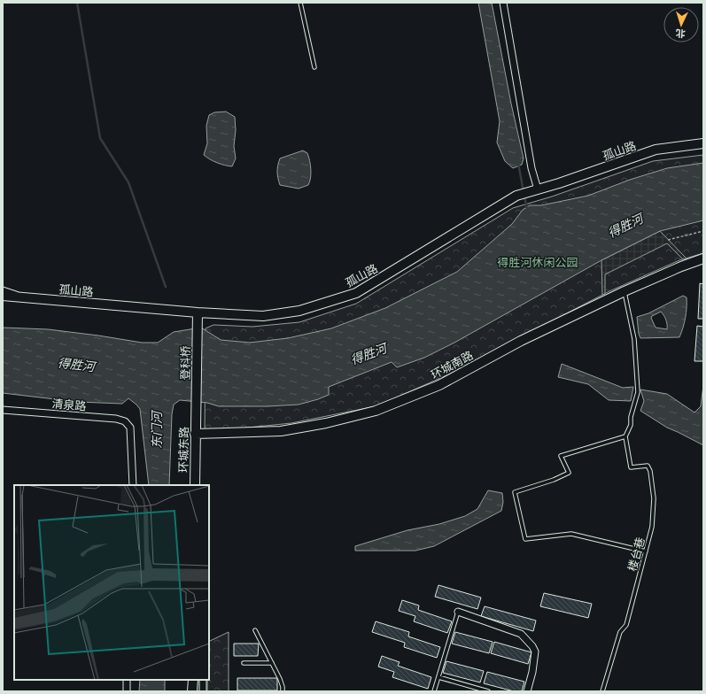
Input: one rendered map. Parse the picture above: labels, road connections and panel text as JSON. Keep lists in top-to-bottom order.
{
  "streets": {
    "street": [
      "孤山路",
      "登科桥",
      "环城南路",
      "清泉路",
      "环城东路"
    ],
    "lane": ["楼台巷"]
  },
  "crossings": [
    ["孤山路", "登科桥"],
    ["登科桥", "环城东路"],
    ["环城南路", "环城东路"]
  ],
  "water": ["得胜河", "东门河"],
  "parks": ["得胜河休闲公园"],
  "north": "bottom"
}
